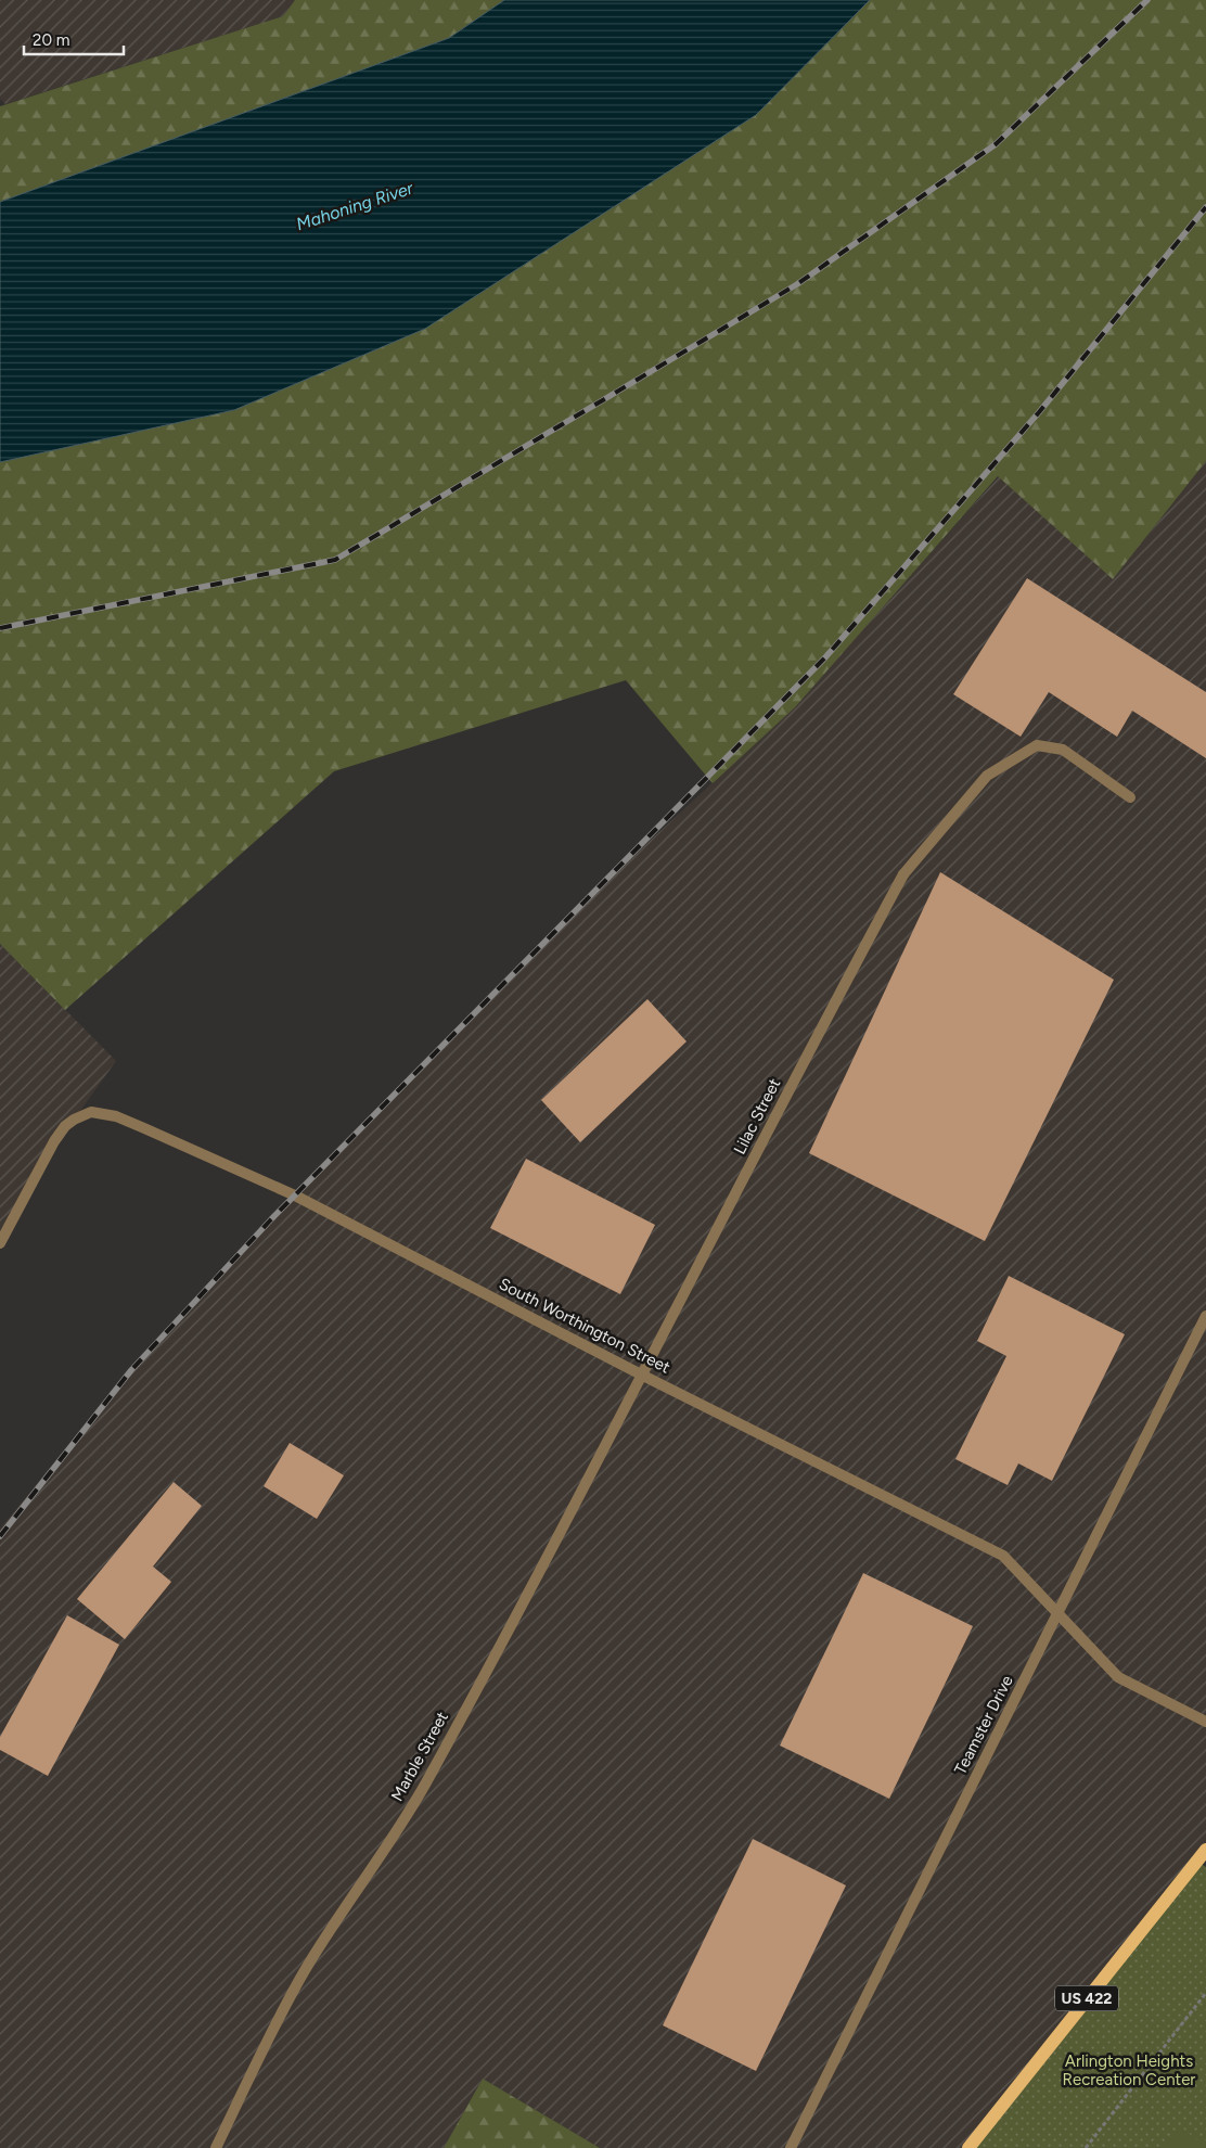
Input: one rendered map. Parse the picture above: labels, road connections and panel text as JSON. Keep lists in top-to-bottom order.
{
  "streets": {
    "main road": ["US 422"],
    "street": [
      "Lilac Street",
      "South Worthington Street",
      "Teamster Drive",
      "Marble Street"
    ]
  },
  "crossings": [
    ["Lilac Street", "South Worthington Street"],
    ["Lilac Street", "Marble Street"],
    ["South Worthington Street", "Teamster Drive"],
    ["South Worthington Street", "Marble Street"]
  ],
  "water": ["Mahoning River"],
  "parks": ["Arlington Heights Recreation Center"],
  "scale_bar": "20 m"
}
